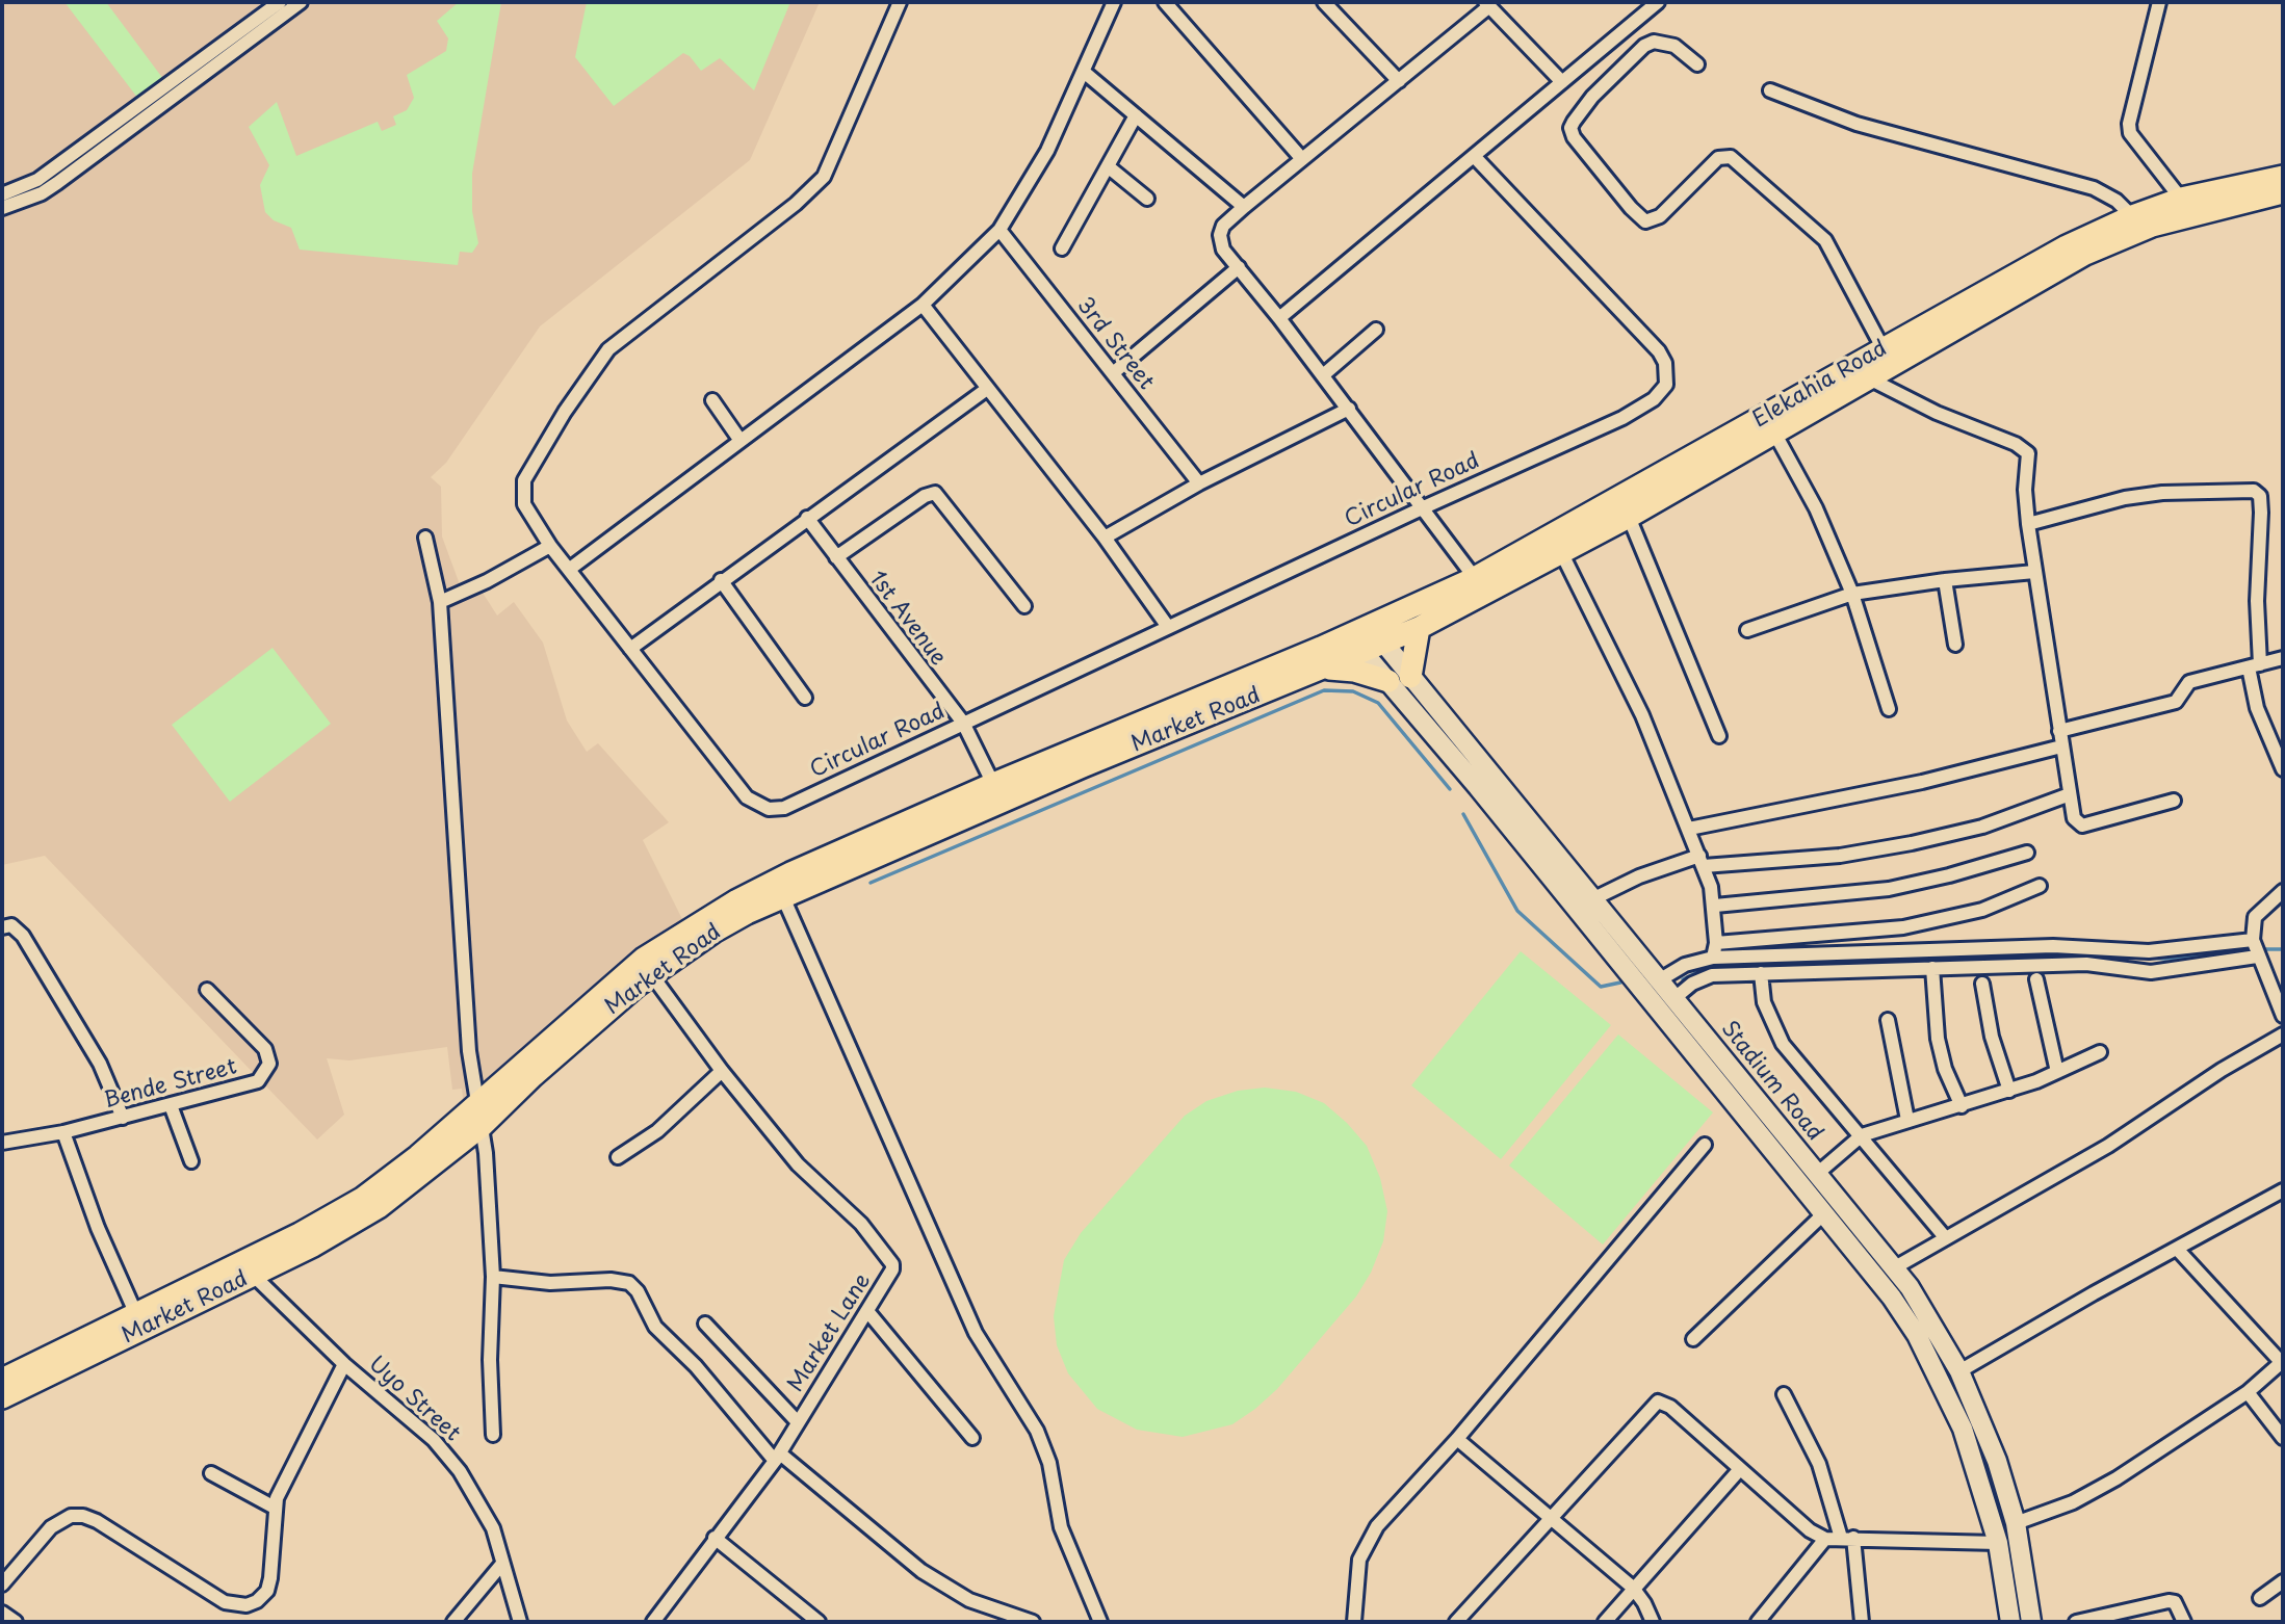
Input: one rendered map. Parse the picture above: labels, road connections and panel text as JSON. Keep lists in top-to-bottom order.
{
  "streets": {
    "main road": ["Elekahia Road", "Market Road", "Stadium Road"],
    "street": [
      "3rd Street",
      "Circular Road",
      "1st Avenue",
      "Bende Street",
      "Market Lane",
      "Uyo Street"
    ]
  },
  "crossings": [
    ["Elekahia Road", "Market Road"],
    ["Elekahia Road", "Stadium Road"],
    ["Circular Road", "1st Avenue"],
    ["1st Avenue", "Market Road"],
    ["Market Road", "Stadium Road"],
    ["Market Road", "Market Lane"],
    ["Market Road", "Uyo Street"]
  ]
}
